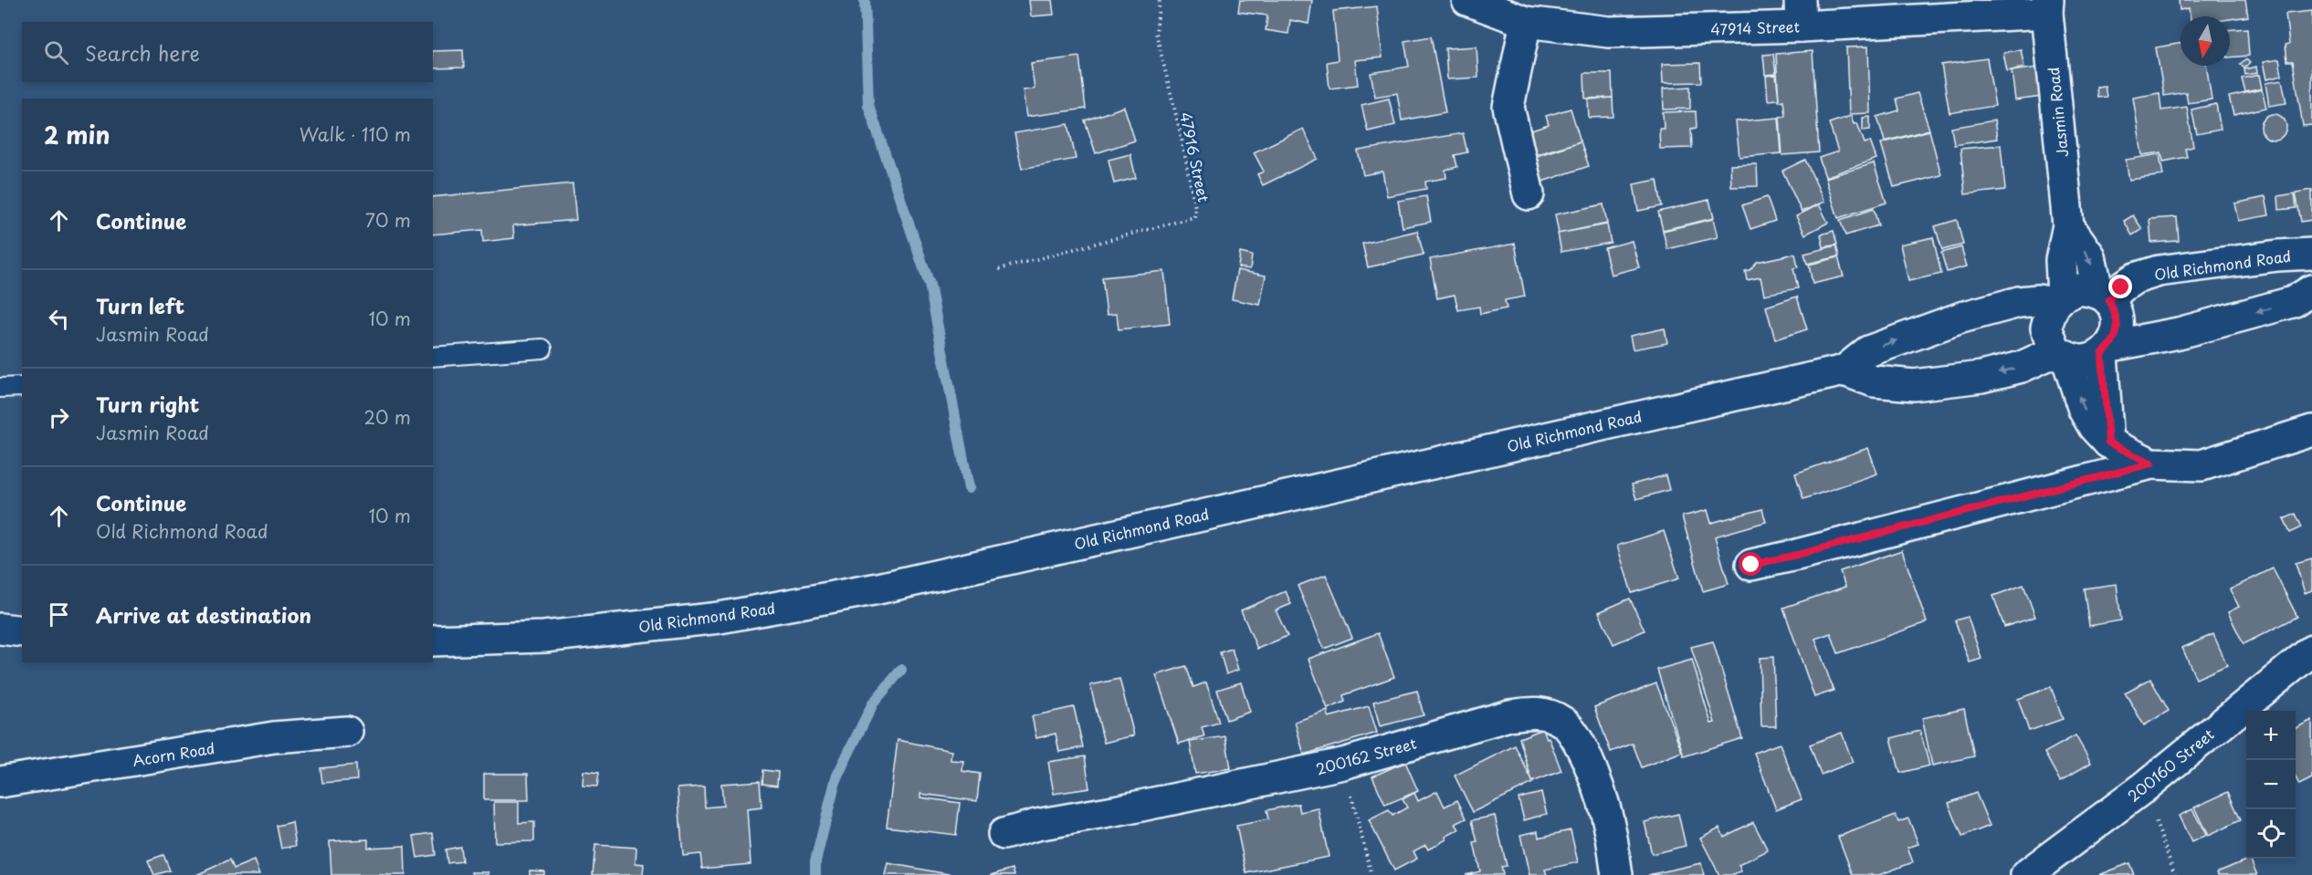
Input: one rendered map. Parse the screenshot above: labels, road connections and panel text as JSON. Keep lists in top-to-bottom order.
{
  "streets": {
    "street": [
      "47914 Street",
      "Jasmin Road",
      "Old Richmond Road",
      "Acorn Road",
      "200162 Street",
      "200160 Street"
    ],
    "path": ["47916 Street"]
  },
  "crossings": [
    ["47914 Street", "Jasmin Road"],
    ["Jasmin Road", "Old Richmond Road"]
  ],
  "north": "bottom",
  "page": {
    "search": "Search here",
    "heading": ["2 min", "Walk · 110 m"],
    "list": [
      ["Continue", "70 m"],
      ["Turn left", "Jasmin Road", "10 m"],
      ["Turn right", "Jasmin Road", "20 m"],
      ["Continue", "Old Richmond Road", "10 m"],
      "Arrive at destination"
    ],
    "map_buttons": ["+", "−"]
  }
}
